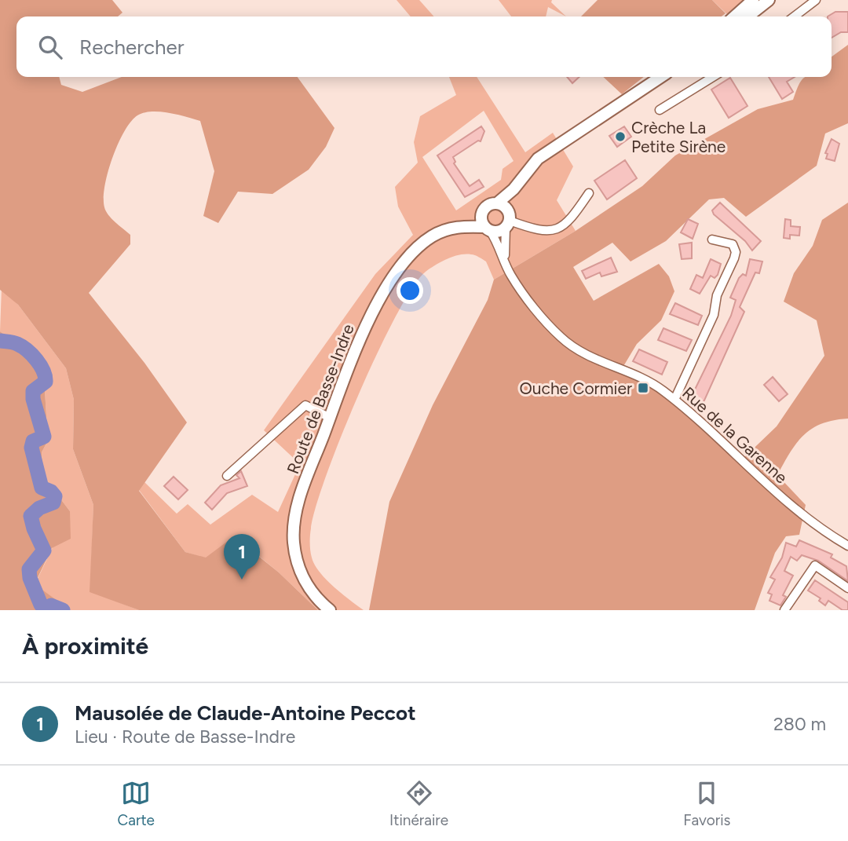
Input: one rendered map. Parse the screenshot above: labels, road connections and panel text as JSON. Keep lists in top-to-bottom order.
{
  "streets": {
    "main road": ["Route de Basse-Indre"],
    "street": ["Rue de la Garenne"]
  },
  "crossings": [
    ["Route de Basse-Indre", "Rue de la Garenne"]
  ],
  "places": {
    "other": ["Crèche La Petite Sirène"],
    "transit": ["Ouche Cormier"]
  },
  "page": {
    "search": "Rechercher",
    "pins": "1",
    "heading": "À proximité",
    "list": [
      {
        "mark": "1",
        "name": "Mausolée de Claude-Antoine Peccot",
        "note": "Lieu · Route de Basse-Indre",
        "value": "280 m"
      }
    ],
    "nav": ["Carte", "Itinéraire", "Favoris"]
  }
}
